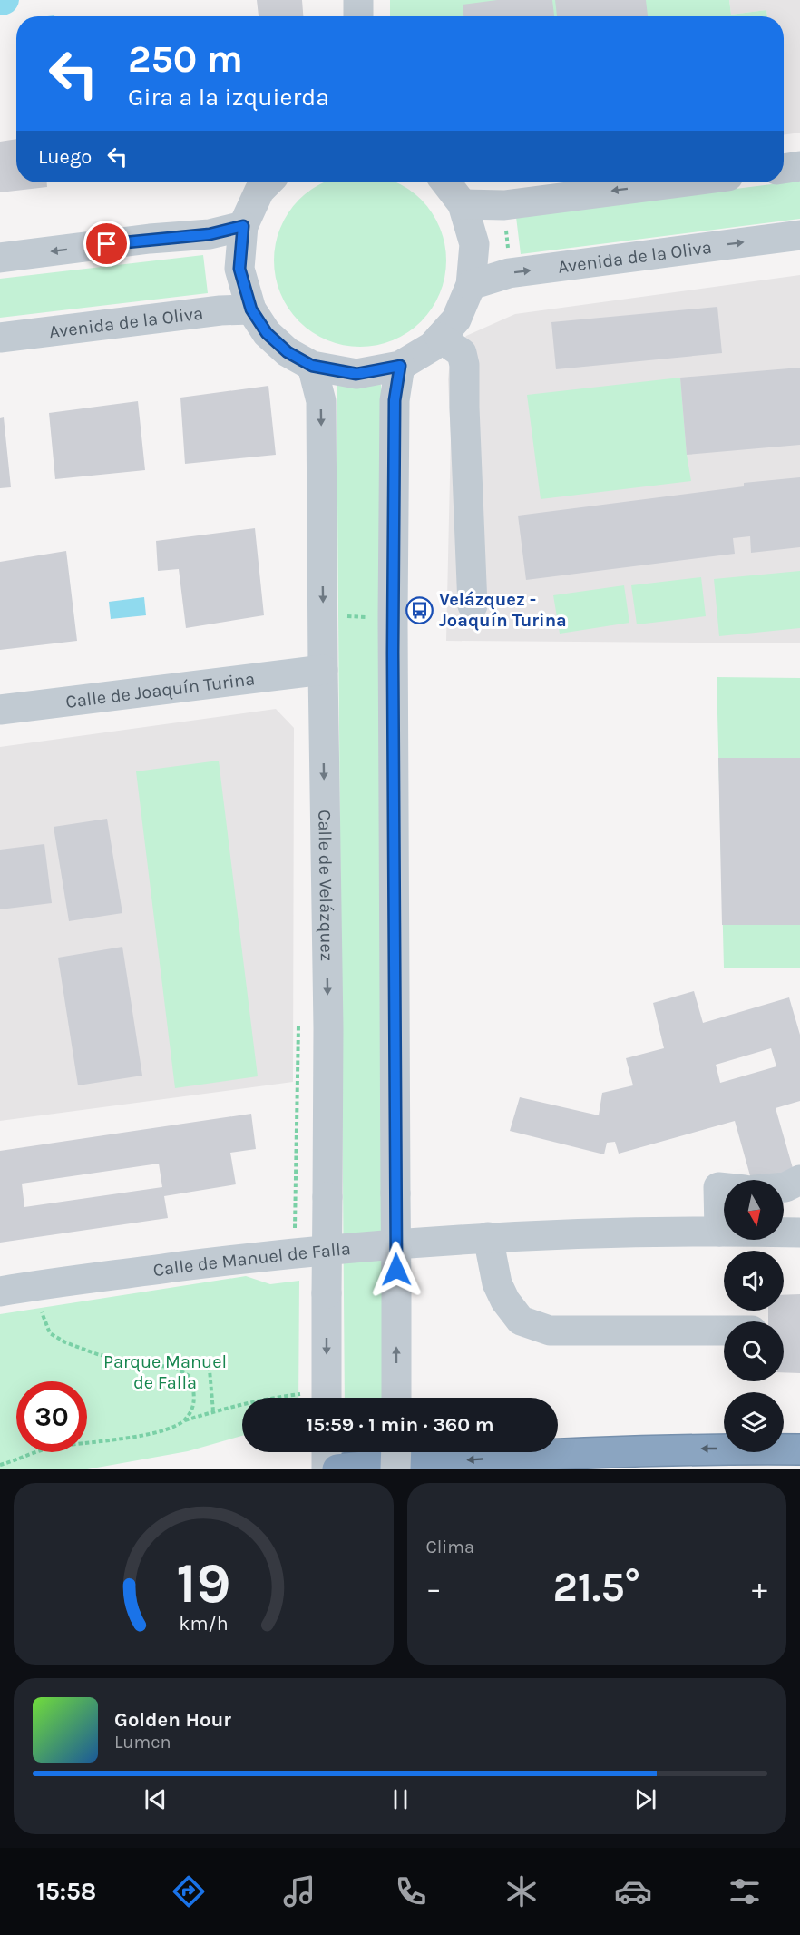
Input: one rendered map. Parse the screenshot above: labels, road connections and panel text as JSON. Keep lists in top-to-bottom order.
{
  "streets": {
    "street": [
      "Avenida de la Oliva",
      "Calle de Joaquín Turina",
      "Calle de Velázquez",
      "Calle de Manuel de Falla"
    ]
  },
  "crossings": [
    ["Calle de Joaquín Turina", "Calle de Velázquez"]
  ],
  "parks": ["Parque Manuel de Falla"],
  "places": {
    "bus stop": ["Velázquez - Joaquín Turina"]
  },
  "north": "bottom",
  "page": {
    "turn": ["250 m", "Gira a la izquierda"],
    "then": "Luego",
    "limit": "30",
    "trip": "15:59 · 1 min · 360 m",
    "tile": "Clima",
    "heat": ["−", "21.5°", "+"],
    "song": ["Golden Hour", "Lumen"],
    "tabs": "15:58",
    "gauge": ["19", "km/h"]
  }
}
